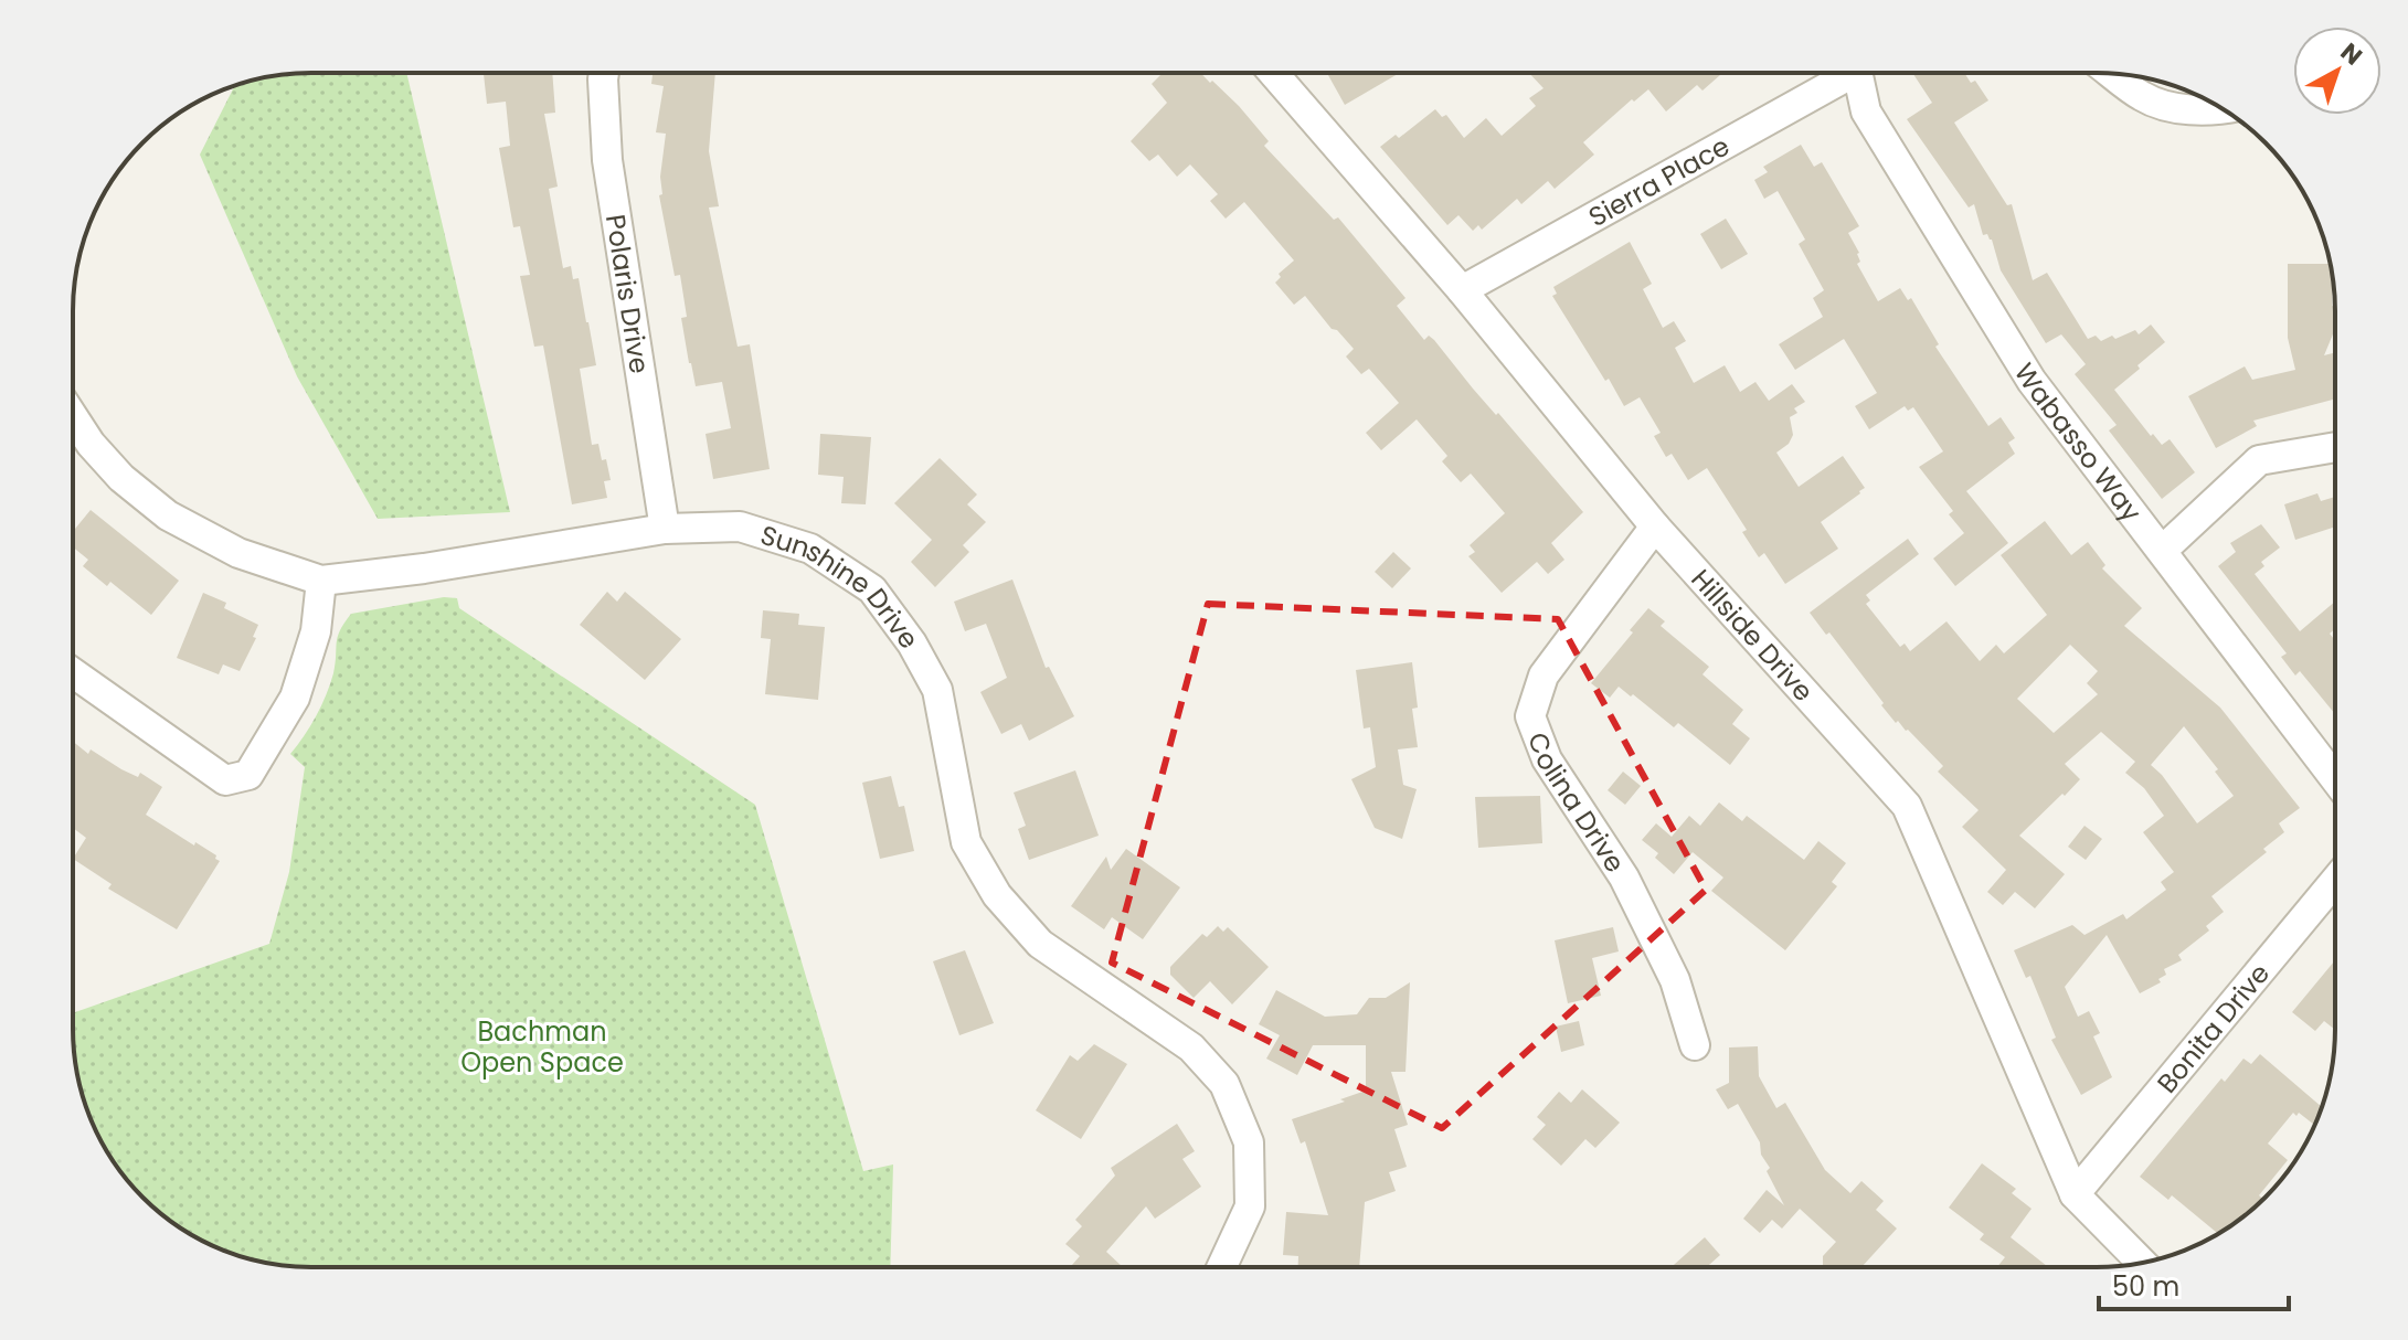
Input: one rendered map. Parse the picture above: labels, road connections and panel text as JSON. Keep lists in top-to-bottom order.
{
  "streets": {
    "street": [
      "Sierra Place",
      "Polaris Drive",
      "Wabasso Way",
      "Sunshine Drive",
      "Hillside Drive",
      "Colina Drive",
      "Bonita Drive"
    ]
  },
  "crossings": [
    ["Sierra Place", "Hillside Drive"],
    ["Polaris Drive", "Sunshine Drive"],
    ["Hillside Drive", "Colina Drive"],
    ["Hillside Drive", "Bonita Drive"]
  ],
  "parks": ["Bachman Open Space"],
  "scale_bar": "50 m",
  "north": "top right"
}
